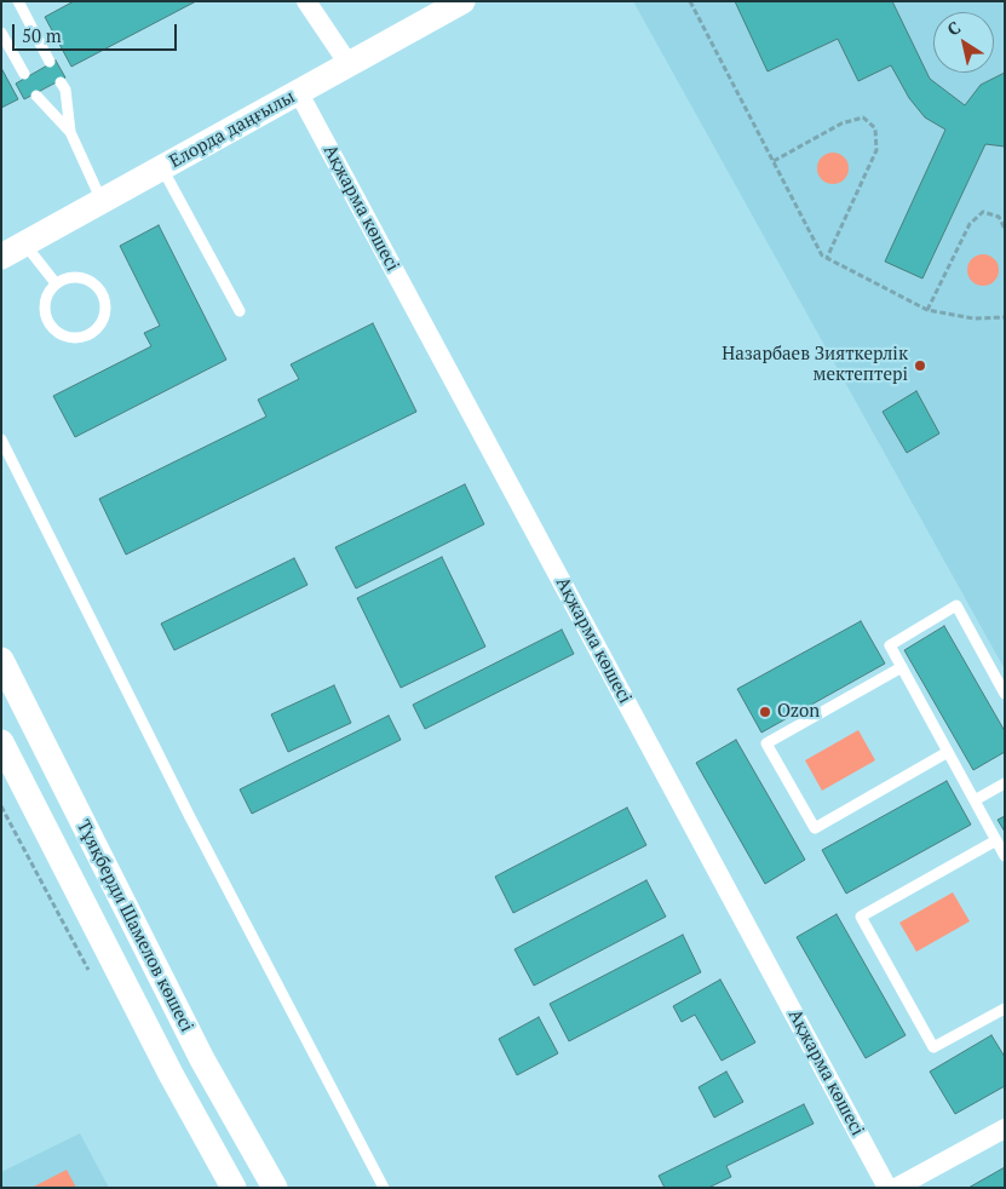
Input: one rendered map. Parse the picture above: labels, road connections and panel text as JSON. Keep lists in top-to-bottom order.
{
  "streets": {
    "street": ["Елорда даңғылы", "Ақжарма көшесі", "Тұяқберди Шамелов көшесі"]
  },
  "crossings": [
    ["Елорда даңғылы", "Ақжарма көшесі"]
  ],
  "places": ["Назарбаев Зияткерлік мектептері", "Ozon"],
  "scale_bar": "50 m",
  "north": "top left"
}
